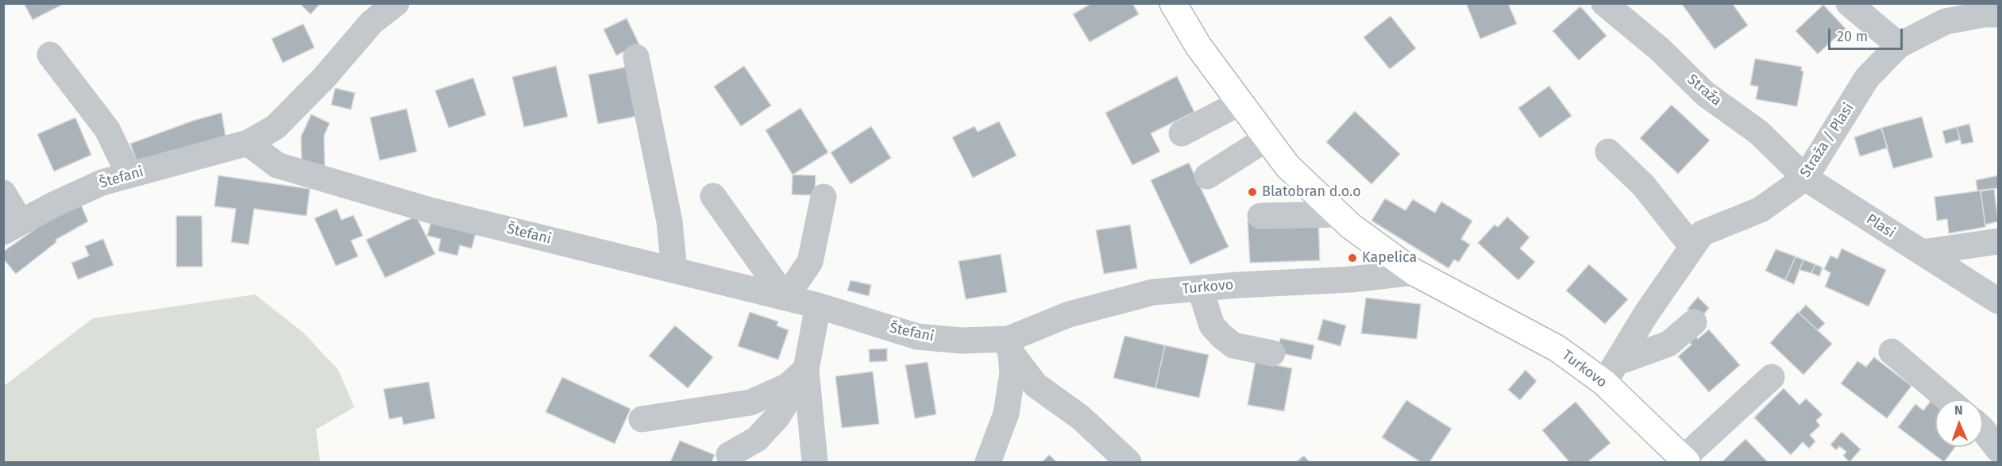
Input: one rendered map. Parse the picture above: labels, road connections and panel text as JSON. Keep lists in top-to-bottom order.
{
  "streets": {
    "main road": ["Turkovo"],
    "street": [
      "Straža",
      "Straža / Plasi",
      "Štefani",
      "Plasi"
    ]
  },
  "crossings": [
    ["Straža", "Straža / Plasi"],
    ["Straža", "Plasi"],
    ["Straža / Plasi", "Plasi"],
    ["Straža / Plasi", "Turkovo"],
    ["Štefani", "Turkovo"]
  ],
  "places": ["Blatobran d.o.o", "Kapelica"],
  "scale_bar": "20 m",
  "north": "top"
}
